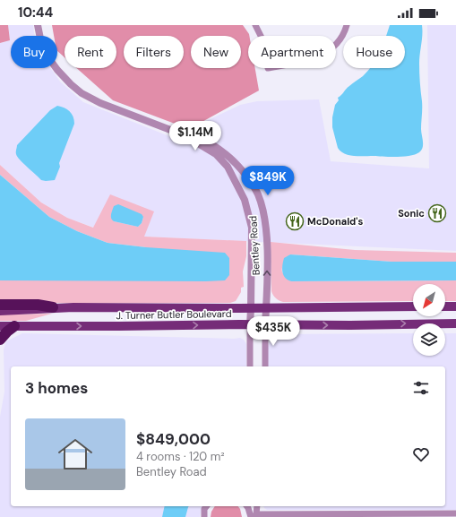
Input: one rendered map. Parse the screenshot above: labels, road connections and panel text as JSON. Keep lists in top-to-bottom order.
{
  "streets": {
    "main road": ["J. Turner Butler Boulevard"],
    "street": ["Bentley Road"]
  },
  "crossings": [
    ["Bentley Road", "J. Turner Butler Boulevard"]
  ],
  "places": {
    "restaurant": ["Sonic", "McDonald's"]
  },
  "north": "bottom left",
  "page": {
    "status": "10:44",
    "chip": [
      "Buy",
      "Rent",
      "Filters",
      "New",
      "Apartment",
      "House"
    ],
    "price": ["$1.14M", "$849K", "$435K"],
    "heading": "3 homes",
    "list": [
      {
        "name": "$849,000",
        "note": "4 rooms · 120 m² · Bentley Road"
      }
    ]
  }
}
